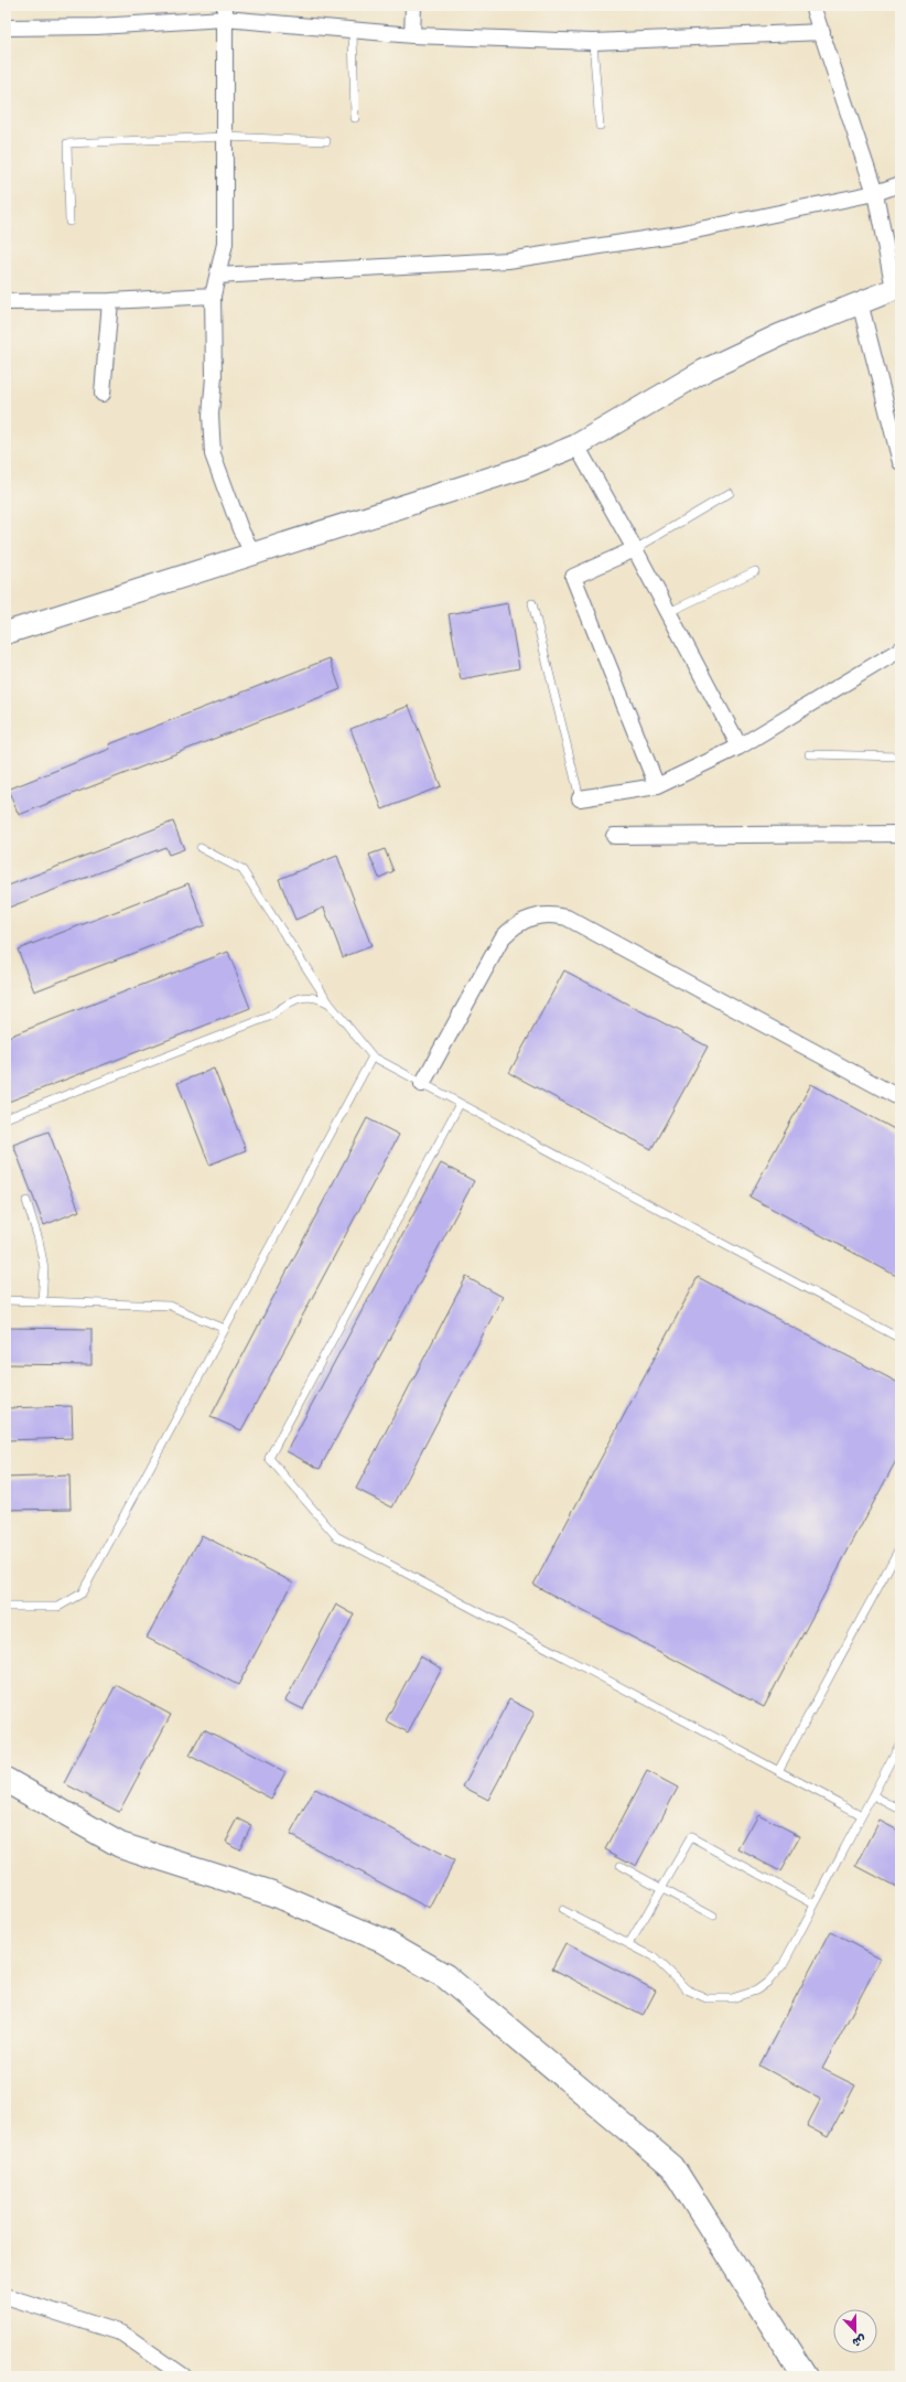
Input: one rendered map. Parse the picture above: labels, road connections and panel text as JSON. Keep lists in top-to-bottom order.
{
  "north": "bottom"
}
